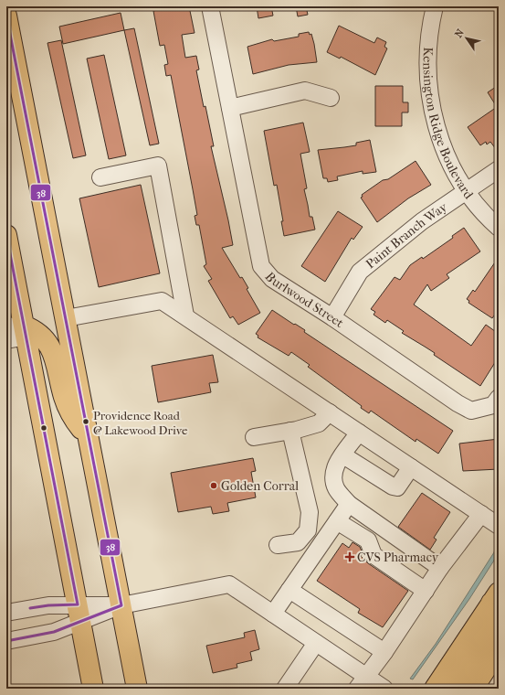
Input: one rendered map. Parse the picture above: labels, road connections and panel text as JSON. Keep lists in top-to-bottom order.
{
  "streets": {
    "street": ["Kensington Ridge Boulevard", "Paint Branch Way", "Burlwood Street"]
  },
  "crossings": [
    ["Kensington Ridge Boulevard", "Paint Branch Way"],
    ["Paint Branch Way", "Burlwood Street"]
  ],
  "places": {
    "other": ["Providence Road @ Lakewood Drive", "Golden Corral"],
    "health": ["CVS Pharmacy"]
  },
  "lines": ["transit line 38"],
  "north": "top left"
}
